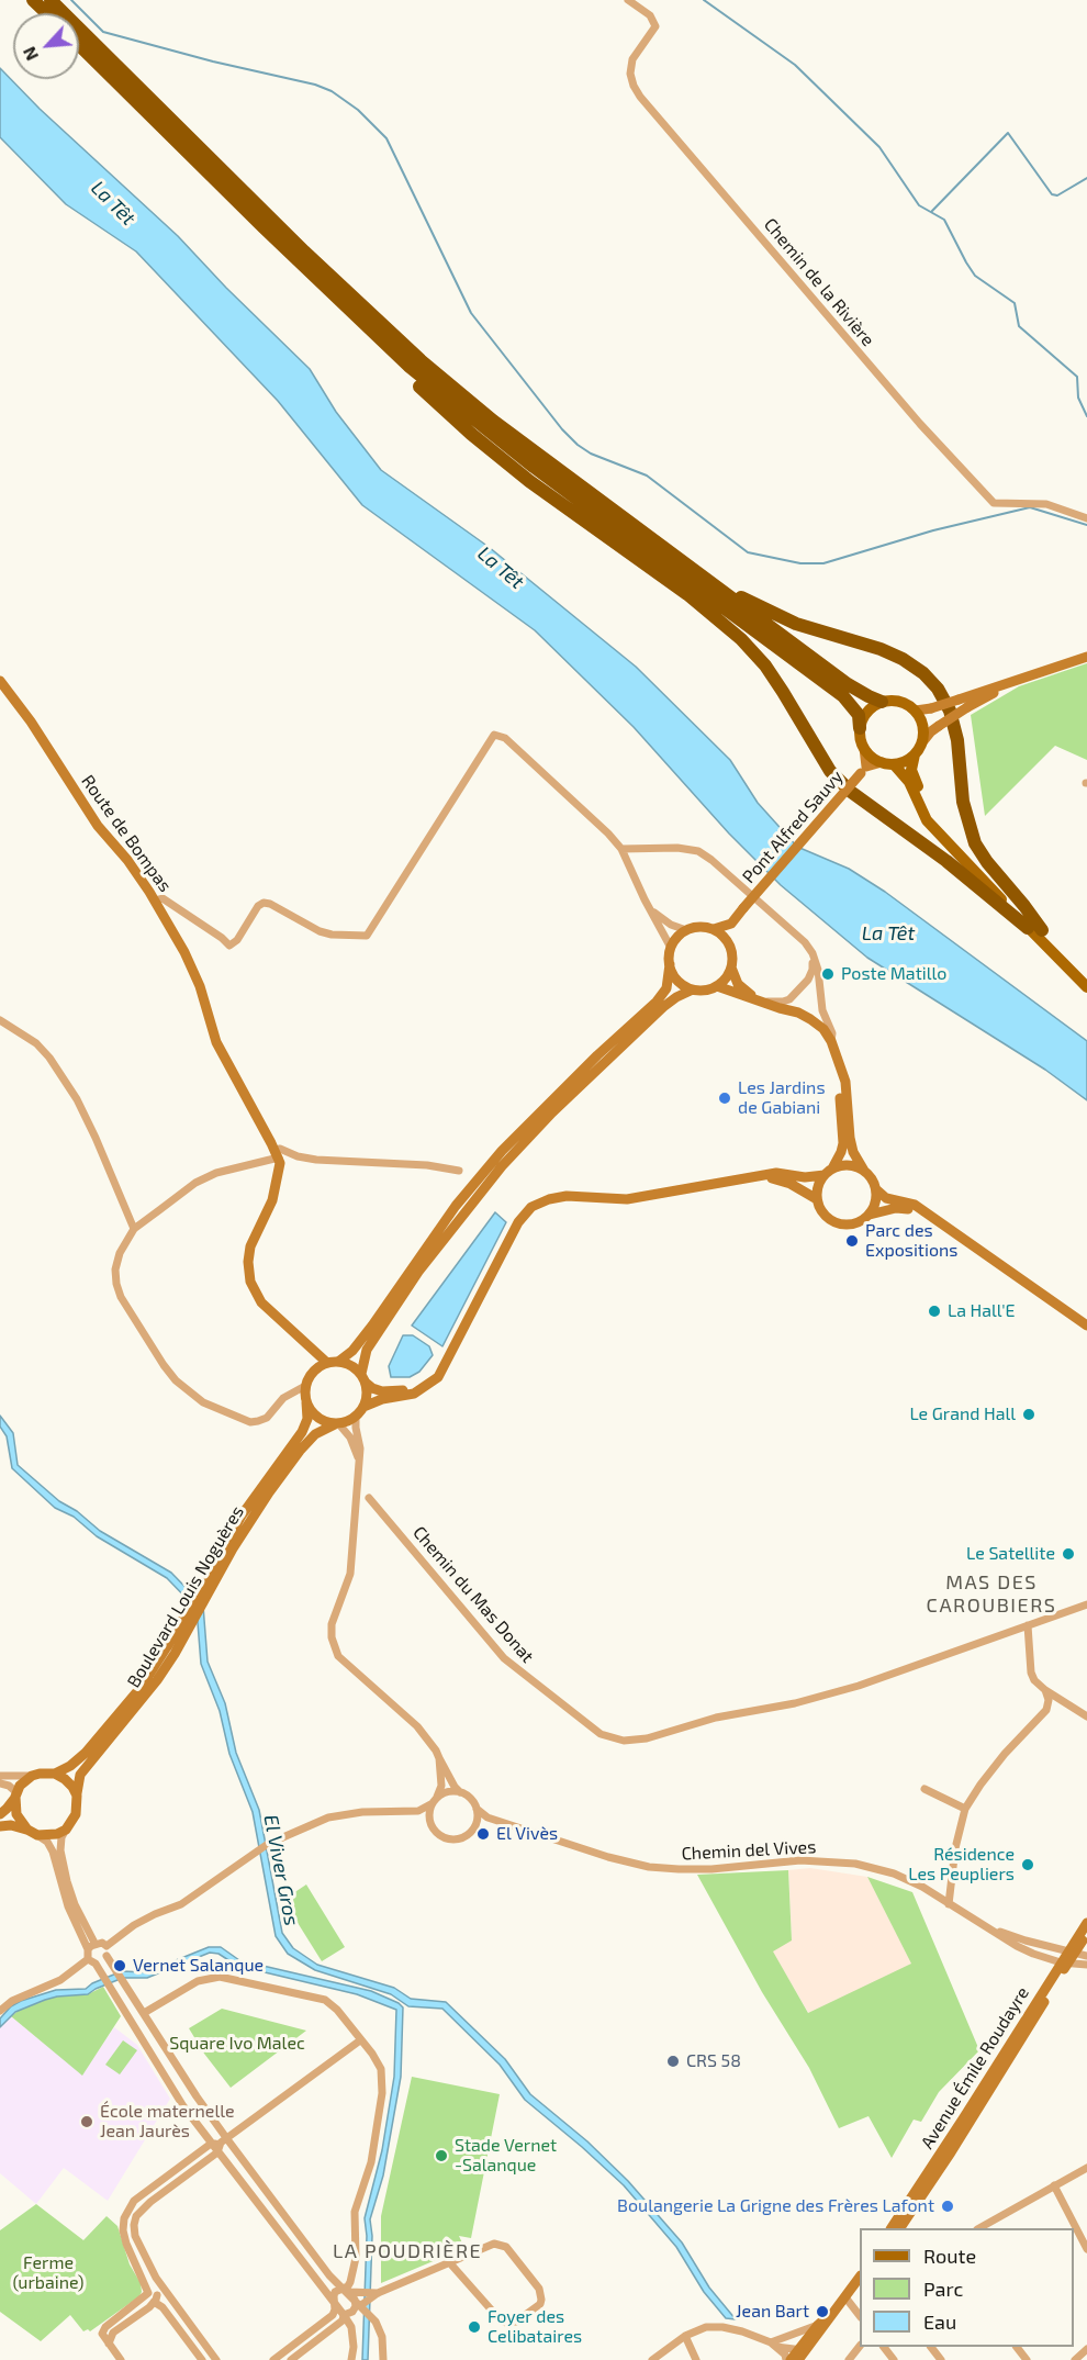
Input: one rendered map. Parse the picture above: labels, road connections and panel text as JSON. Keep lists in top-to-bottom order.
{
  "streets": {
    "main road": [
      "Pont Alfred Sauvy",
      "Route de Bompas",
      "Boulevard Louis Noguères",
      "Avenue Émile Roudayre"
    ],
    "street": ["Chemin de la Rivière", "Chemin du Mas Donat", "Chemin del Vives"]
  },
  "crossings": [
    ["Chemin del Vives", "Avenue Émile Roudayre"]
  ],
  "districts": ["MAS DES CAROUBIERS", "LA POUDRIÈRE"],
  "water": ["La Têt", "El Viver Gros"],
  "parks": ["Square Ivo Malec", "Ferme (urbaine)"],
  "places": [
    "Poste Matillo",
    "Les Jardins de Gabiani",
    "Parc des Expositions",
    "La Hall'E",
    "Le Grand Hall",
    "Le Satellite",
    "El Vivès",
    "Résidence Les Peupliers",
    "Vernet Salanque",
    "CRS 58",
    "École maternelle Jean Jaurès",
    "Stade Vernet -Salanque",
    "Boulangerie La Grigne des Frères Lafont",
    "Jean Bart",
    "Foyer des Celibataires"
  ],
  "legend": ["Route", "Parc", "Eau"],
  "north": "bottom left"
}
